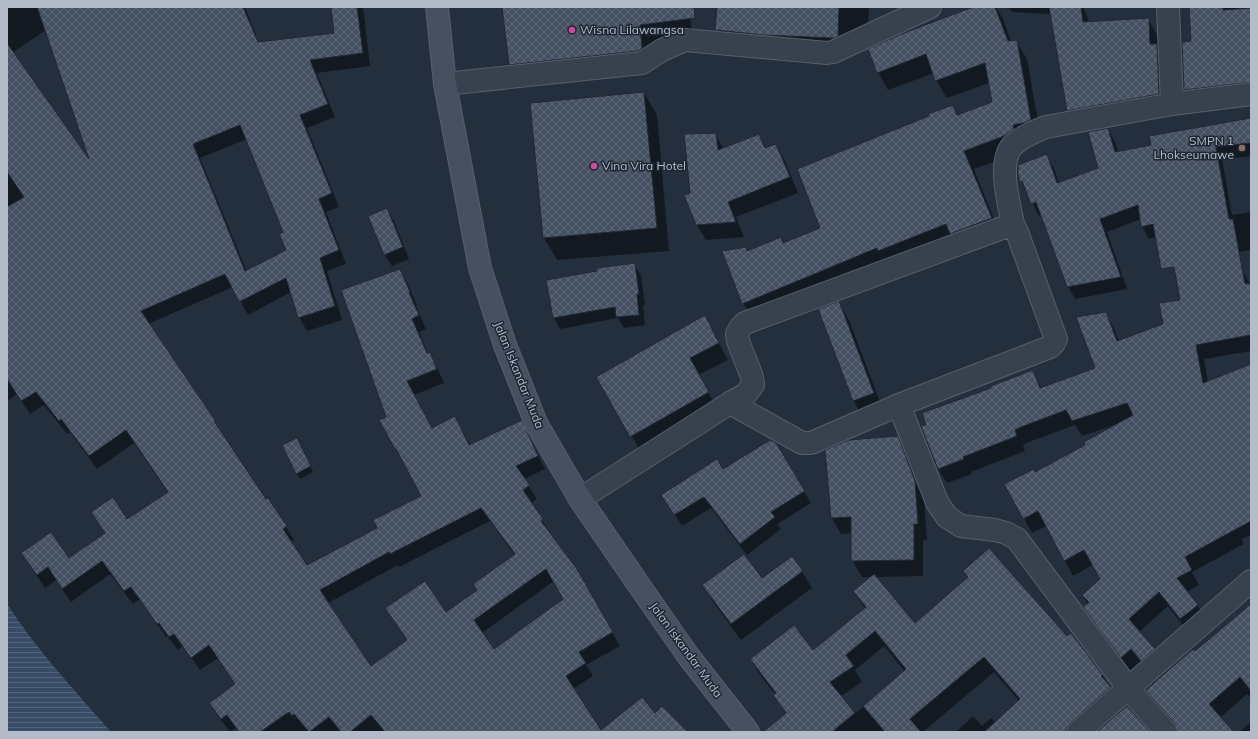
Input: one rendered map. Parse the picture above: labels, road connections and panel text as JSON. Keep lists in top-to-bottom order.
{
  "streets": {
    "street": ["Jalan Iskandar Muda"]
  },
  "places": ["Wisna Lilawangsa", "SMPN 1 Lhokseumawe", "Vina Vira Hotel"]
}
